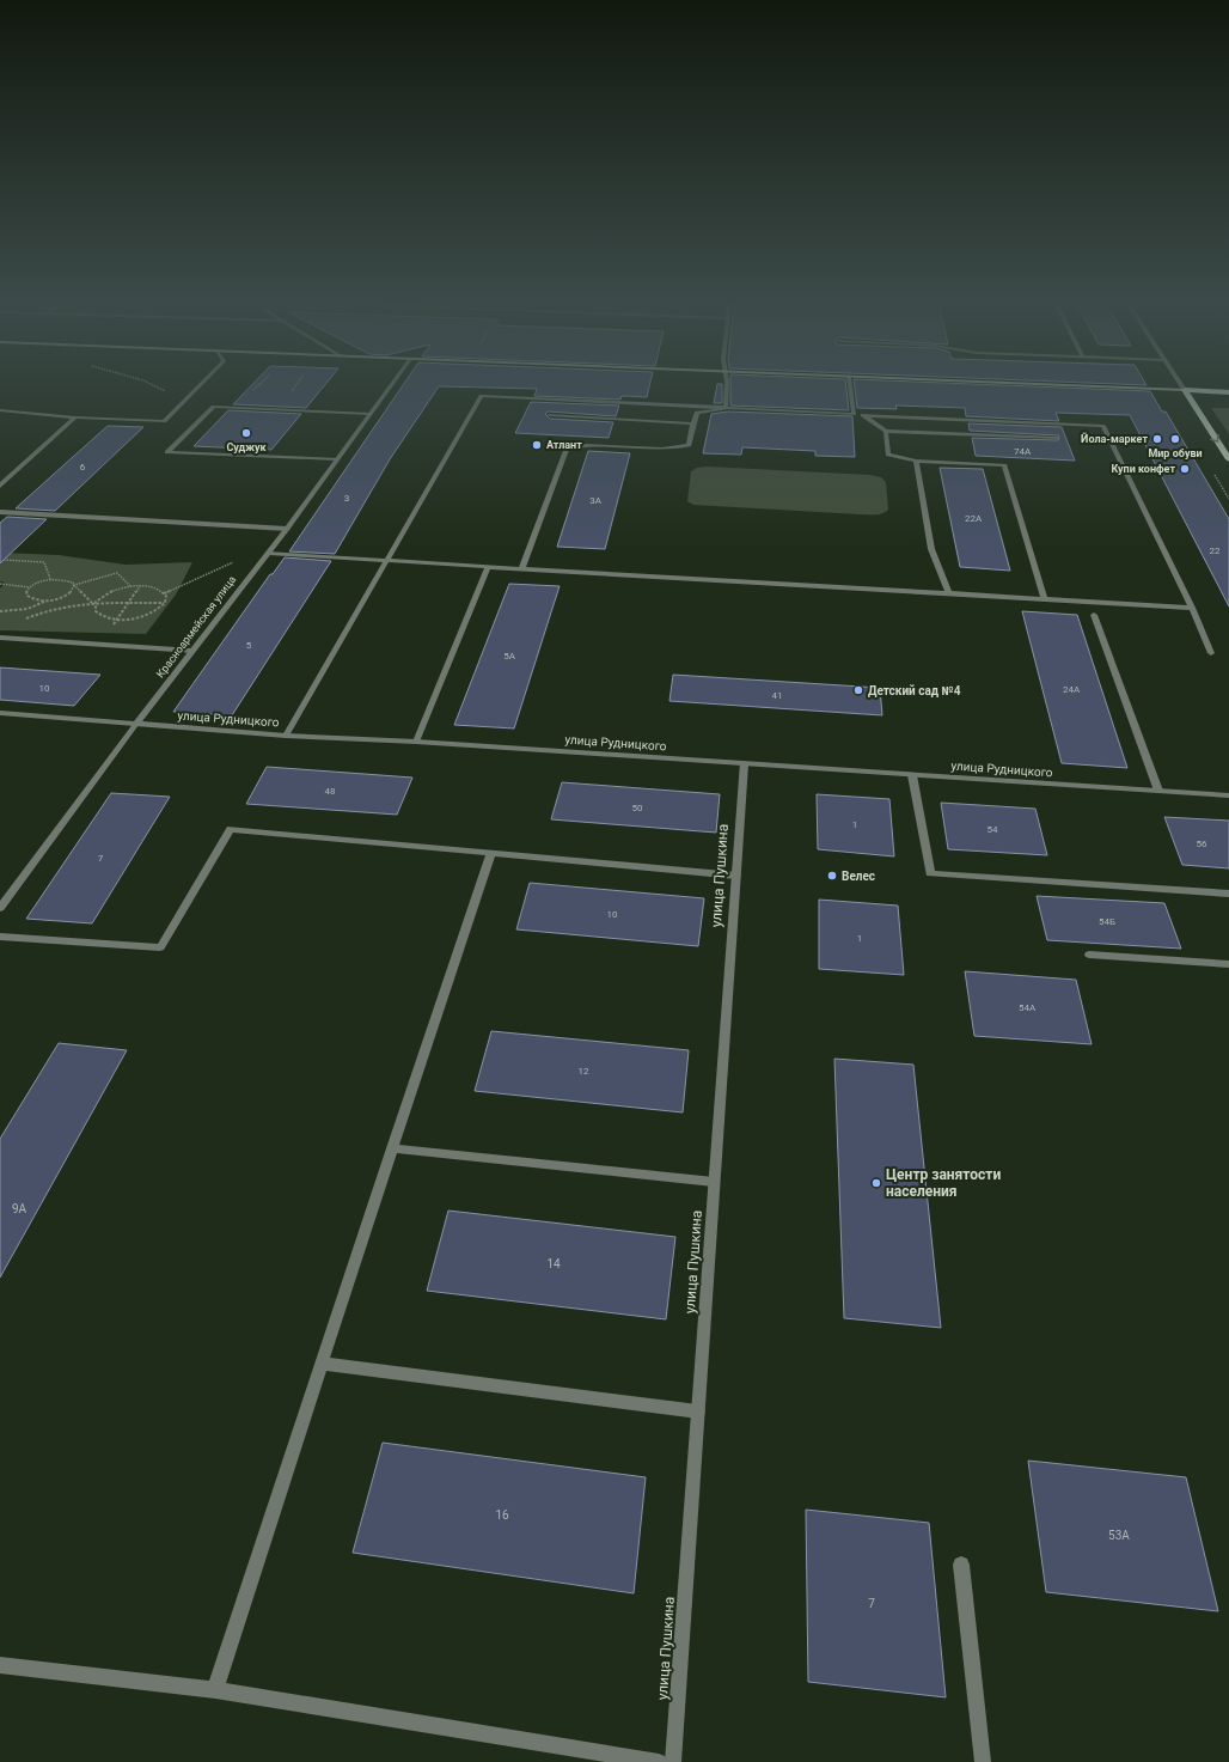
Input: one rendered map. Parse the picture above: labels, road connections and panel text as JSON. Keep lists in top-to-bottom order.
{
  "streets": {
    "street": ["Красноармейская улица", "улица Рудницкого", "улица Пушкина"]
  },
  "crossings": [
    ["Красноармейская улица", "улица Рудницкого"],
    ["улица Рудницкого", "улица Пушкина"]
  ],
  "places": [
    "Суджук",
    "Йола-маркет",
    "Мир обуви",
    "Атлант",
    "Купи конфет",
    "Детский сад №4",
    "Велес",
    "Центр занятости населения"
  ],
  "house_numbers": [
    "74А",
    "6",
    "3",
    "3А",
    "22А",
    "22",
    "5",
    "5А",
    "10",
    "24А",
    "41",
    "48",
    "50",
    "1",
    "54",
    "56",
    "7",
    "10",
    "54Б",
    "1",
    "54А",
    "12",
    "9А",
    "14",
    "16",
    "53А",
    "7"
  ]
}
